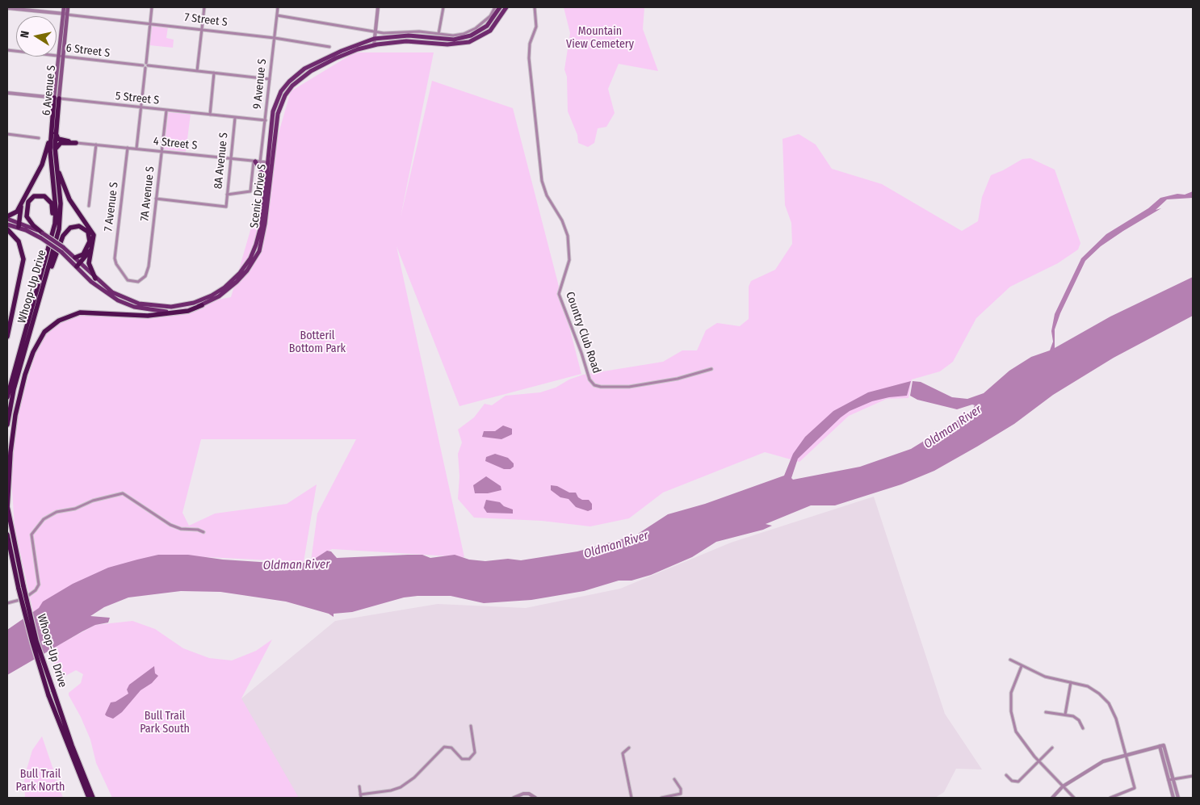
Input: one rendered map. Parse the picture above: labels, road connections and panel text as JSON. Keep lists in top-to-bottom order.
{
  "streets": {
    "highway": ["6 Avenue S", "Whoop-Up Drive"],
    "main road": ["Scenic Drive S"],
    "street": [
      "7 Street S",
      "6 Street S",
      "9 Avenue S",
      "5 Street S",
      "4 Street S",
      "8A Avenue S",
      "7A Avenue S",
      "7 Avenue S",
      "Country Club Road"
    ]
  },
  "crossings": [
    ["7 Street S", "9 Avenue S"],
    ["7 Street S", "6 Avenue S"],
    ["6 Street S", "9 Avenue S"],
    ["6 Street S", "6 Avenue S"],
    ["9 Avenue S", "5 Street S"],
    ["9 Avenue S", "4 Street S"],
    ["9 Avenue S", "8A Avenue S"],
    ["6 Avenue S", "5 Street S"],
    ["6 Avenue S", "Whoop-Up Drive"],
    ["5 Street S", "8A Avenue S"],
    ["5 Street S", "7A Avenue S"],
    ["4 Street S", "8A Avenue S"],
    ["4 Street S", "7A Avenue S"],
    ["4 Street S", "Scenic Drive S"],
    ["4 Street S", "7 Avenue S"],
    ["8A Avenue S", "7A Avenue S"],
    ["7A Avenue S", "7 Avenue S"]
  ],
  "water": ["Oldman River"],
  "parks": [
    "Mountain View Cemetery",
    "Botteril Bottom Park",
    "Bull Trail Park South",
    "Bull Trail Park North"
  ],
  "north": "left"
}
